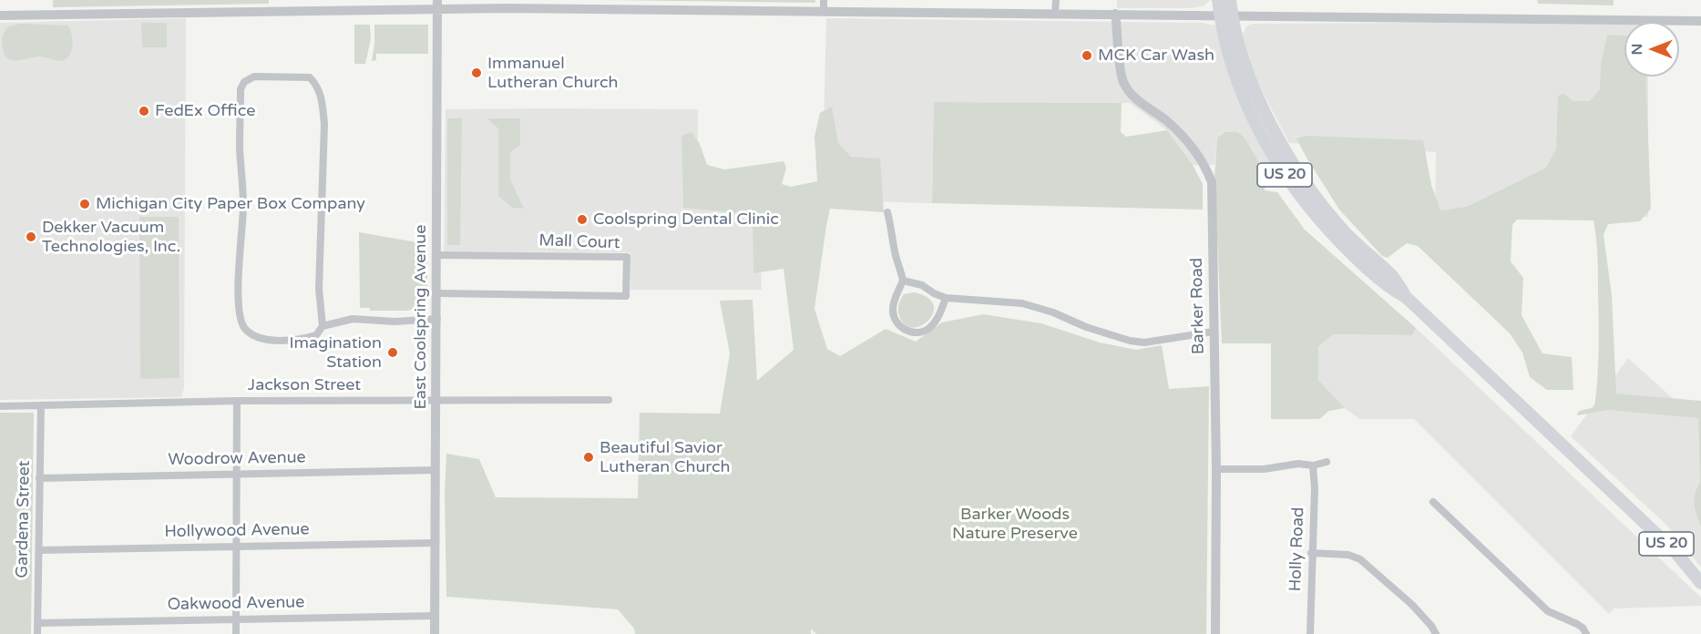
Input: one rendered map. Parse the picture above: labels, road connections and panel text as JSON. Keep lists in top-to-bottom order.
{
  "streets": {
    "main road": ["US 20"],
    "street": [
      "Mall Court",
      "Barker Road",
      "East Coolspring Avenue",
      "Jackson Street",
      "Woodrow Avenue",
      "Gardena Street",
      "Hollywood Avenue",
      "Holly Road",
      "Oakwood Avenue"
    ]
  },
  "crossings": [
    ["Mall Court", "East Coolspring Avenue"],
    ["East Coolspring Avenue", "Jackson Street"],
    ["East Coolspring Avenue", "Woodrow Avenue"],
    ["East Coolspring Avenue", "Hollywood Avenue"],
    ["East Coolspring Avenue", "Oakwood Avenue"],
    ["Jackson Street", "Gardena Street"],
    ["Woodrow Avenue", "Gardena Street"],
    ["Gardena Street", "Hollywood Avenue"],
    ["Gardena Street", "Oakwood Avenue"]
  ],
  "parks": ["Barker Woods Nature Preserve"],
  "places": [
    "MCK Car Wash",
    "Immanuel Lutheran Church",
    "FedEx Office",
    "Michigan City Paper Box Company",
    "Coolspring Dental Clinic",
    "Dekker Vacuum Technologies, Inc.",
    "Imagination Station",
    "Beautiful Savior Lutheran Church"
  ],
  "north": "left"
}
